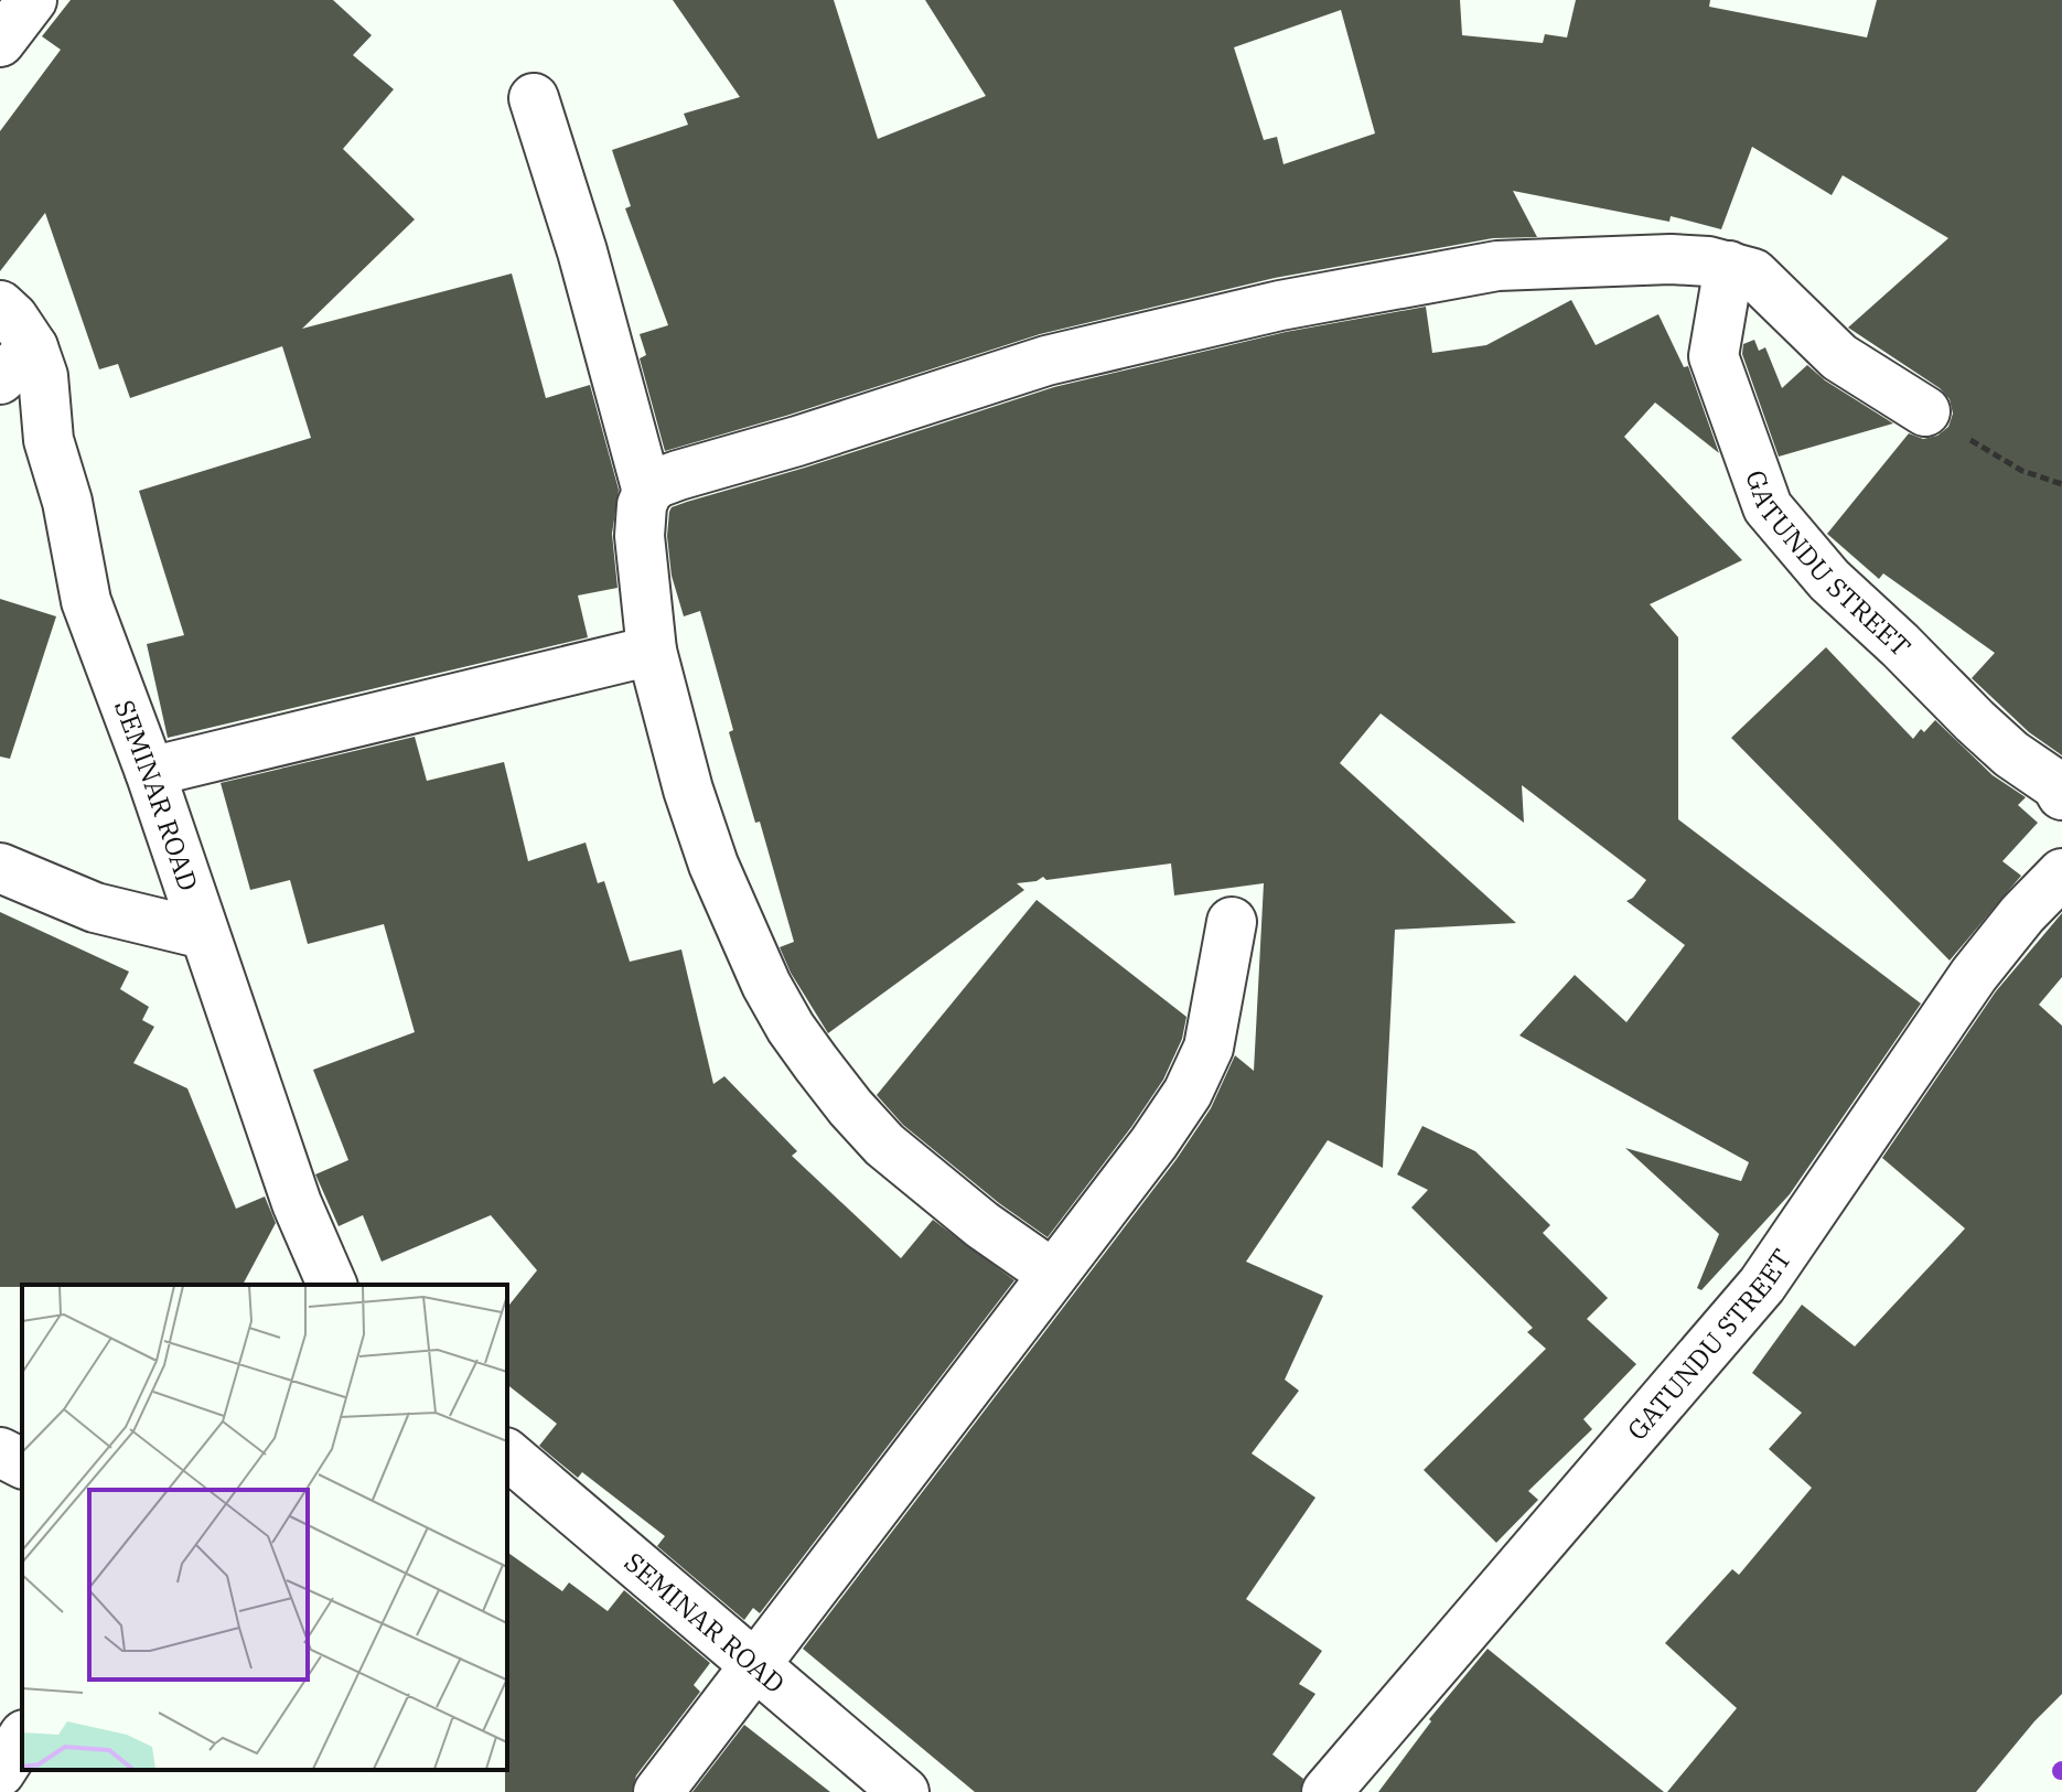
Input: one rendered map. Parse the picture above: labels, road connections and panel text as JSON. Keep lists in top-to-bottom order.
{
  "streets": {
    "street": ["GATUNDU STREET", "SEMINAR ROAD"]
  }
}
